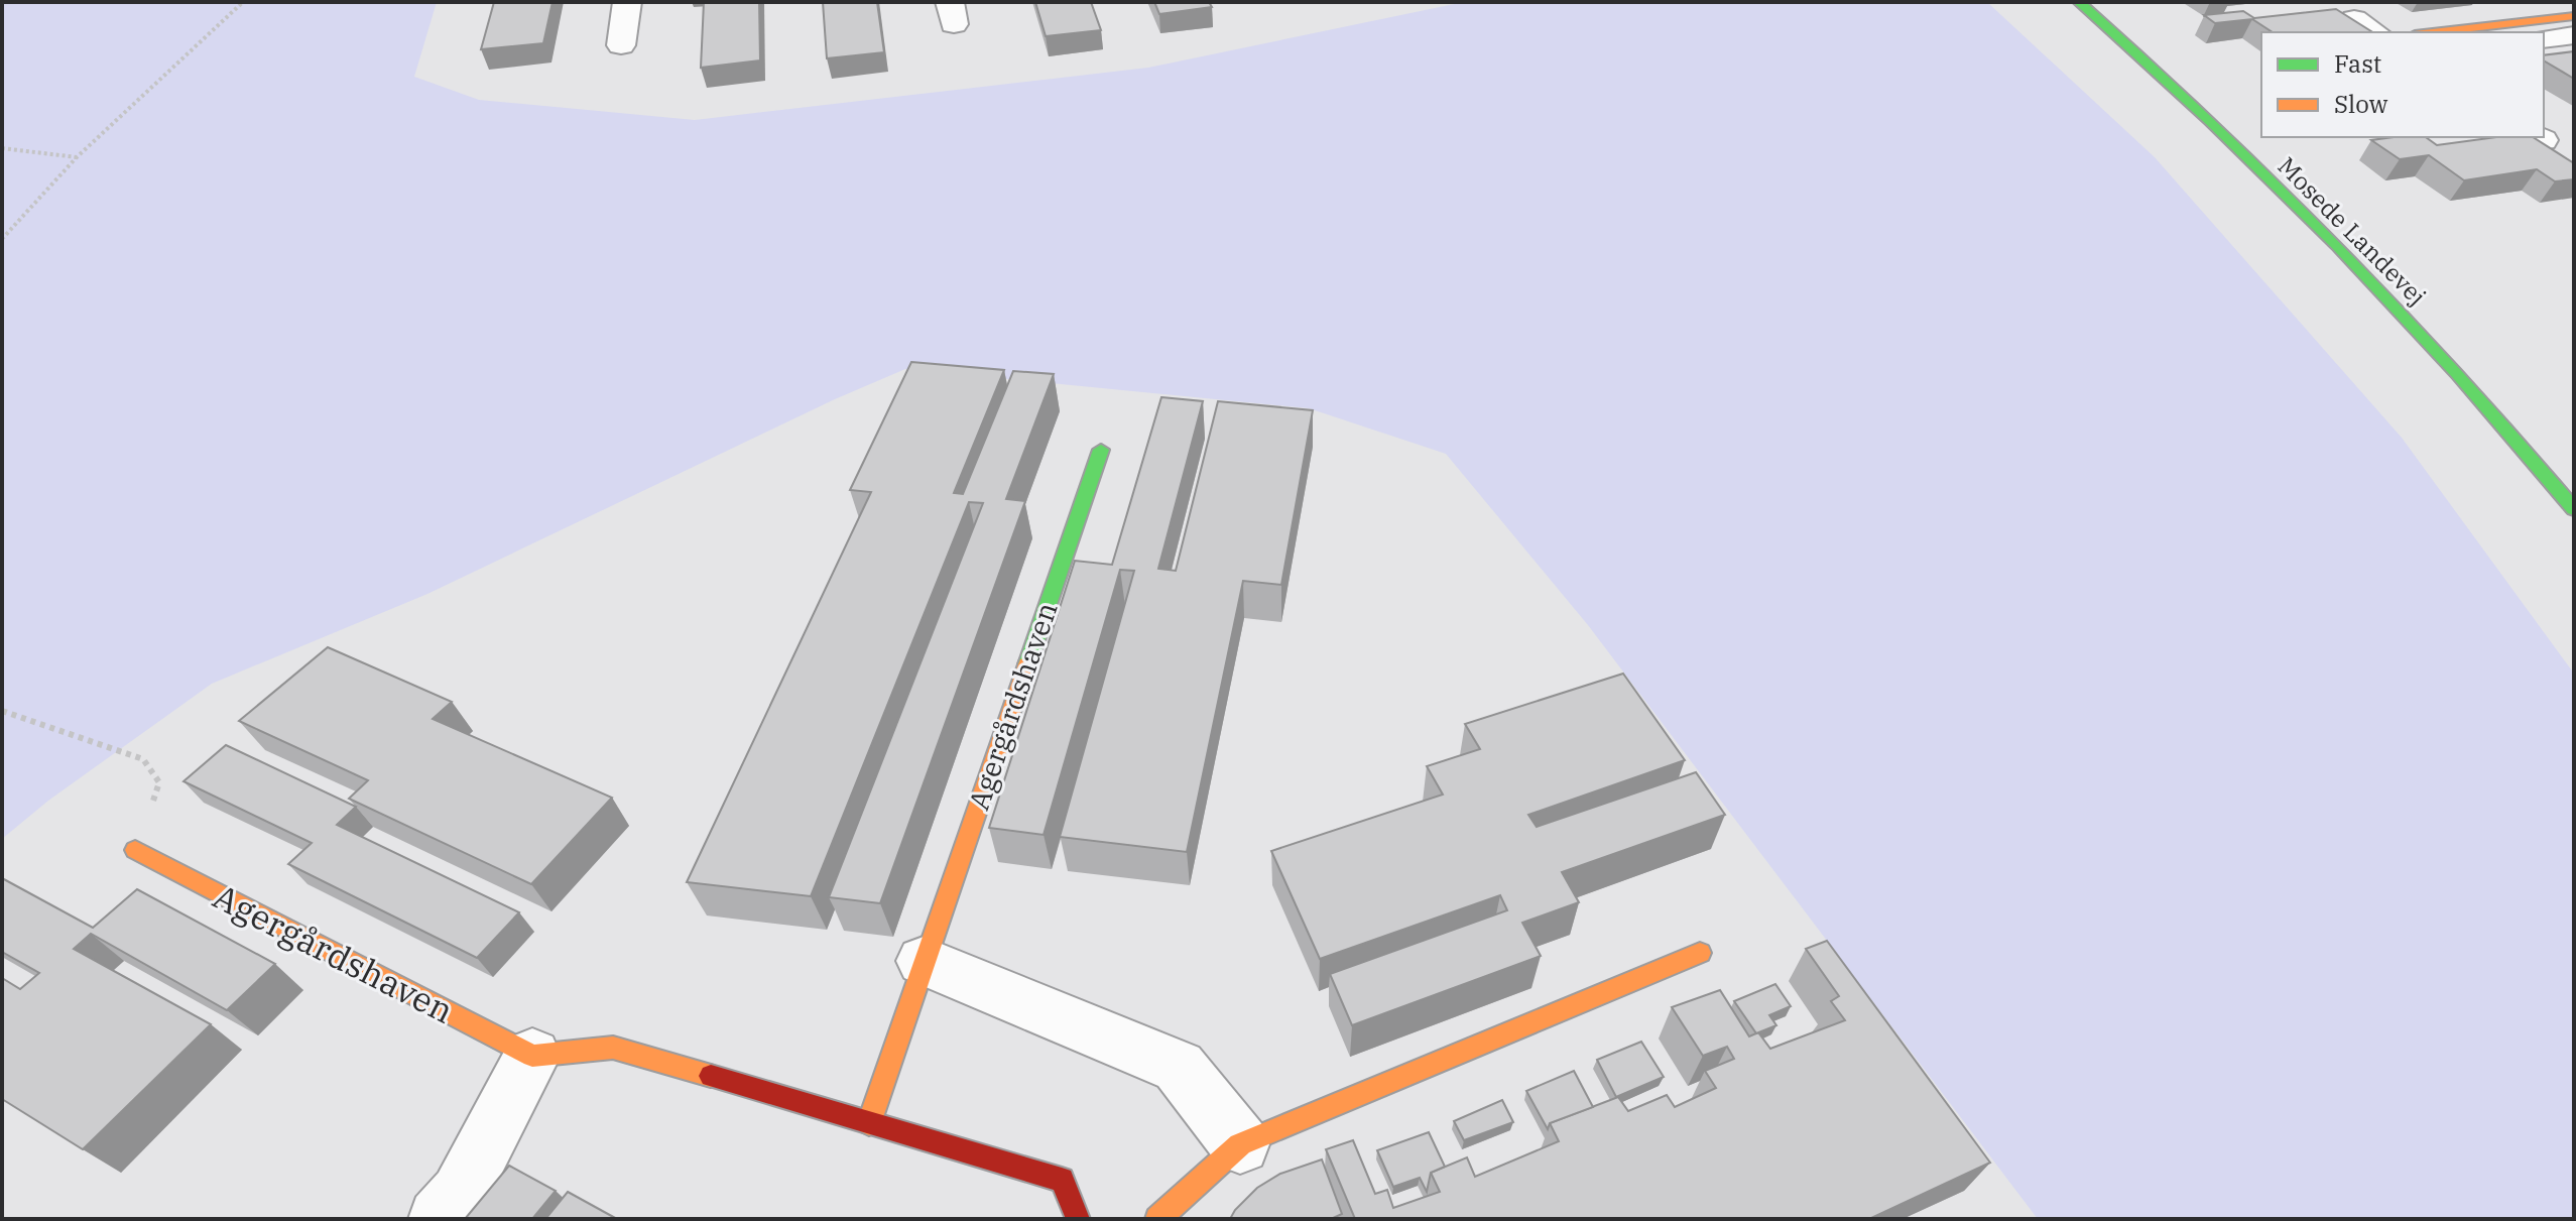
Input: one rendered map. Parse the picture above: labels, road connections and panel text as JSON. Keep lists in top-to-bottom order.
{
  "streets": {
    "street": ["Mosede Landevej", "Agergårdshaven"]
  },
  "legend": ["Fast", "Slow"]
}
